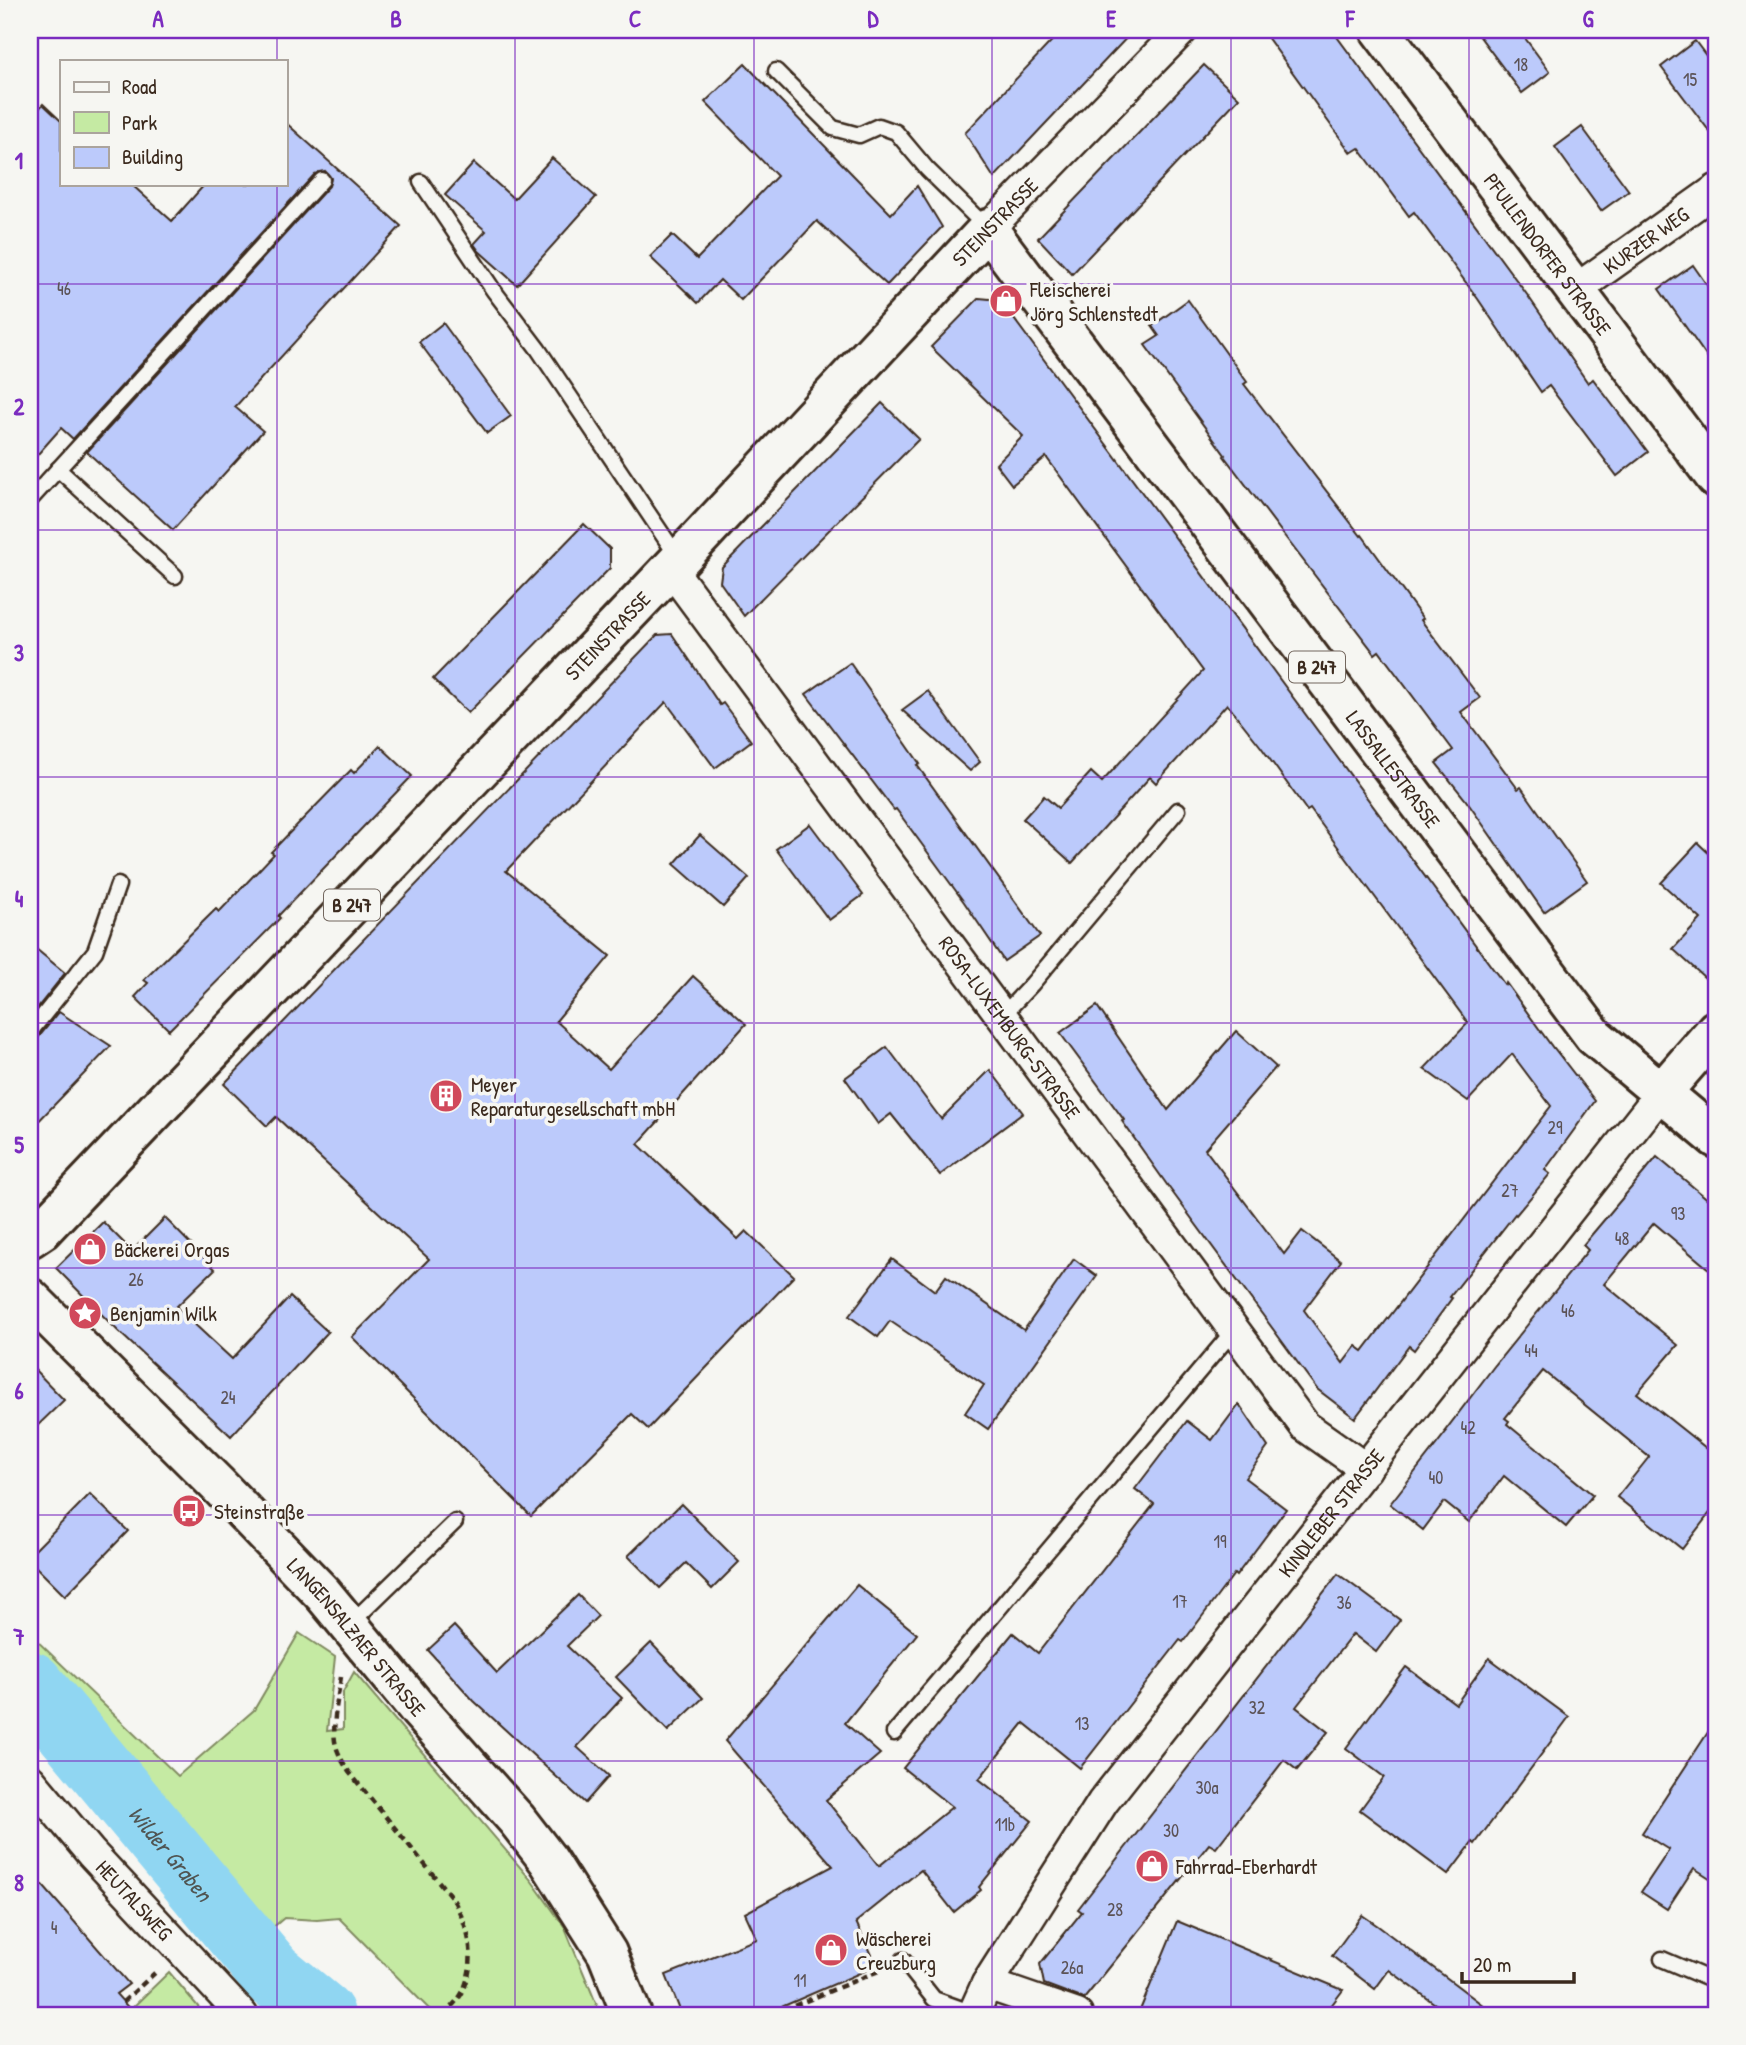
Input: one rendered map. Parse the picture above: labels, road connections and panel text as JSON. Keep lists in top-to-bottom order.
{
  "streets": {
    "main road": [
      "STEINSTRASSE",
      "PFULLENDORFER STRASSE",
      "B 247",
      "LASSALLESTRASSE",
      "KINDLEBER STRASSE",
      "LANGENSALZAER STRASSE"
    ],
    "street": ["KURZER WEG", "ROSA-LUXEMBURG-STRASSE", "HEUTALSWEG"]
  },
  "crossings": [
    ["STEINSTRASSE", "LASSALLESTRASSE"],
    ["STEINSTRASSE", "ROSA-LUXEMBURG-STRASSE"],
    ["KURZER WEG", "PFULLENDORFER STRASSE"],
    ["B 247", "LASSALLESTRASSE"],
    ["B 247", "KINDLEBER STRASSE"],
    ["LASSALLESTRASSE", "KINDLEBER STRASSE"],
    ["ROSA-LUXEMBURG-STRASSE", "KINDLEBER STRASSE"]
  ],
  "water": ["Wilder Graben"],
  "places": {
    "shop": [
      "Fleischerei Jörg Schlenstedt",
      "Bäckerei Orgas",
      "Fahrrad-Eberhardt",
      "Wäscherei Creuzburg"
    ],
    "building": ["Meyer Reparaturgesellschaft mbH"],
    "place": ["Benjamin Wilk"],
    "bus stop": ["Steinstraße"]
  },
  "house_numbers": [
    "18",
    "15",
    "46",
    "29",
    "27",
    "93",
    "48",
    "26",
    "46",
    "44",
    "24",
    "42",
    "40",
    "19",
    "17",
    "36",
    "32",
    "13",
    "30a",
    "11b",
    "30",
    "28",
    "4",
    "26a",
    "11"
  ],
  "legend": ["Road", "Park", "Building"],
  "scale_bar": "20 m",
  "grid": {
    "columns": [
      "A",
      "B",
      "C",
      "D",
      "E",
      "F",
      "G"
    ],
    "rows": [
      "1",
      "2",
      "3",
      "4",
      "5",
      "6",
      "7",
      "8"
    ]
  }
}
